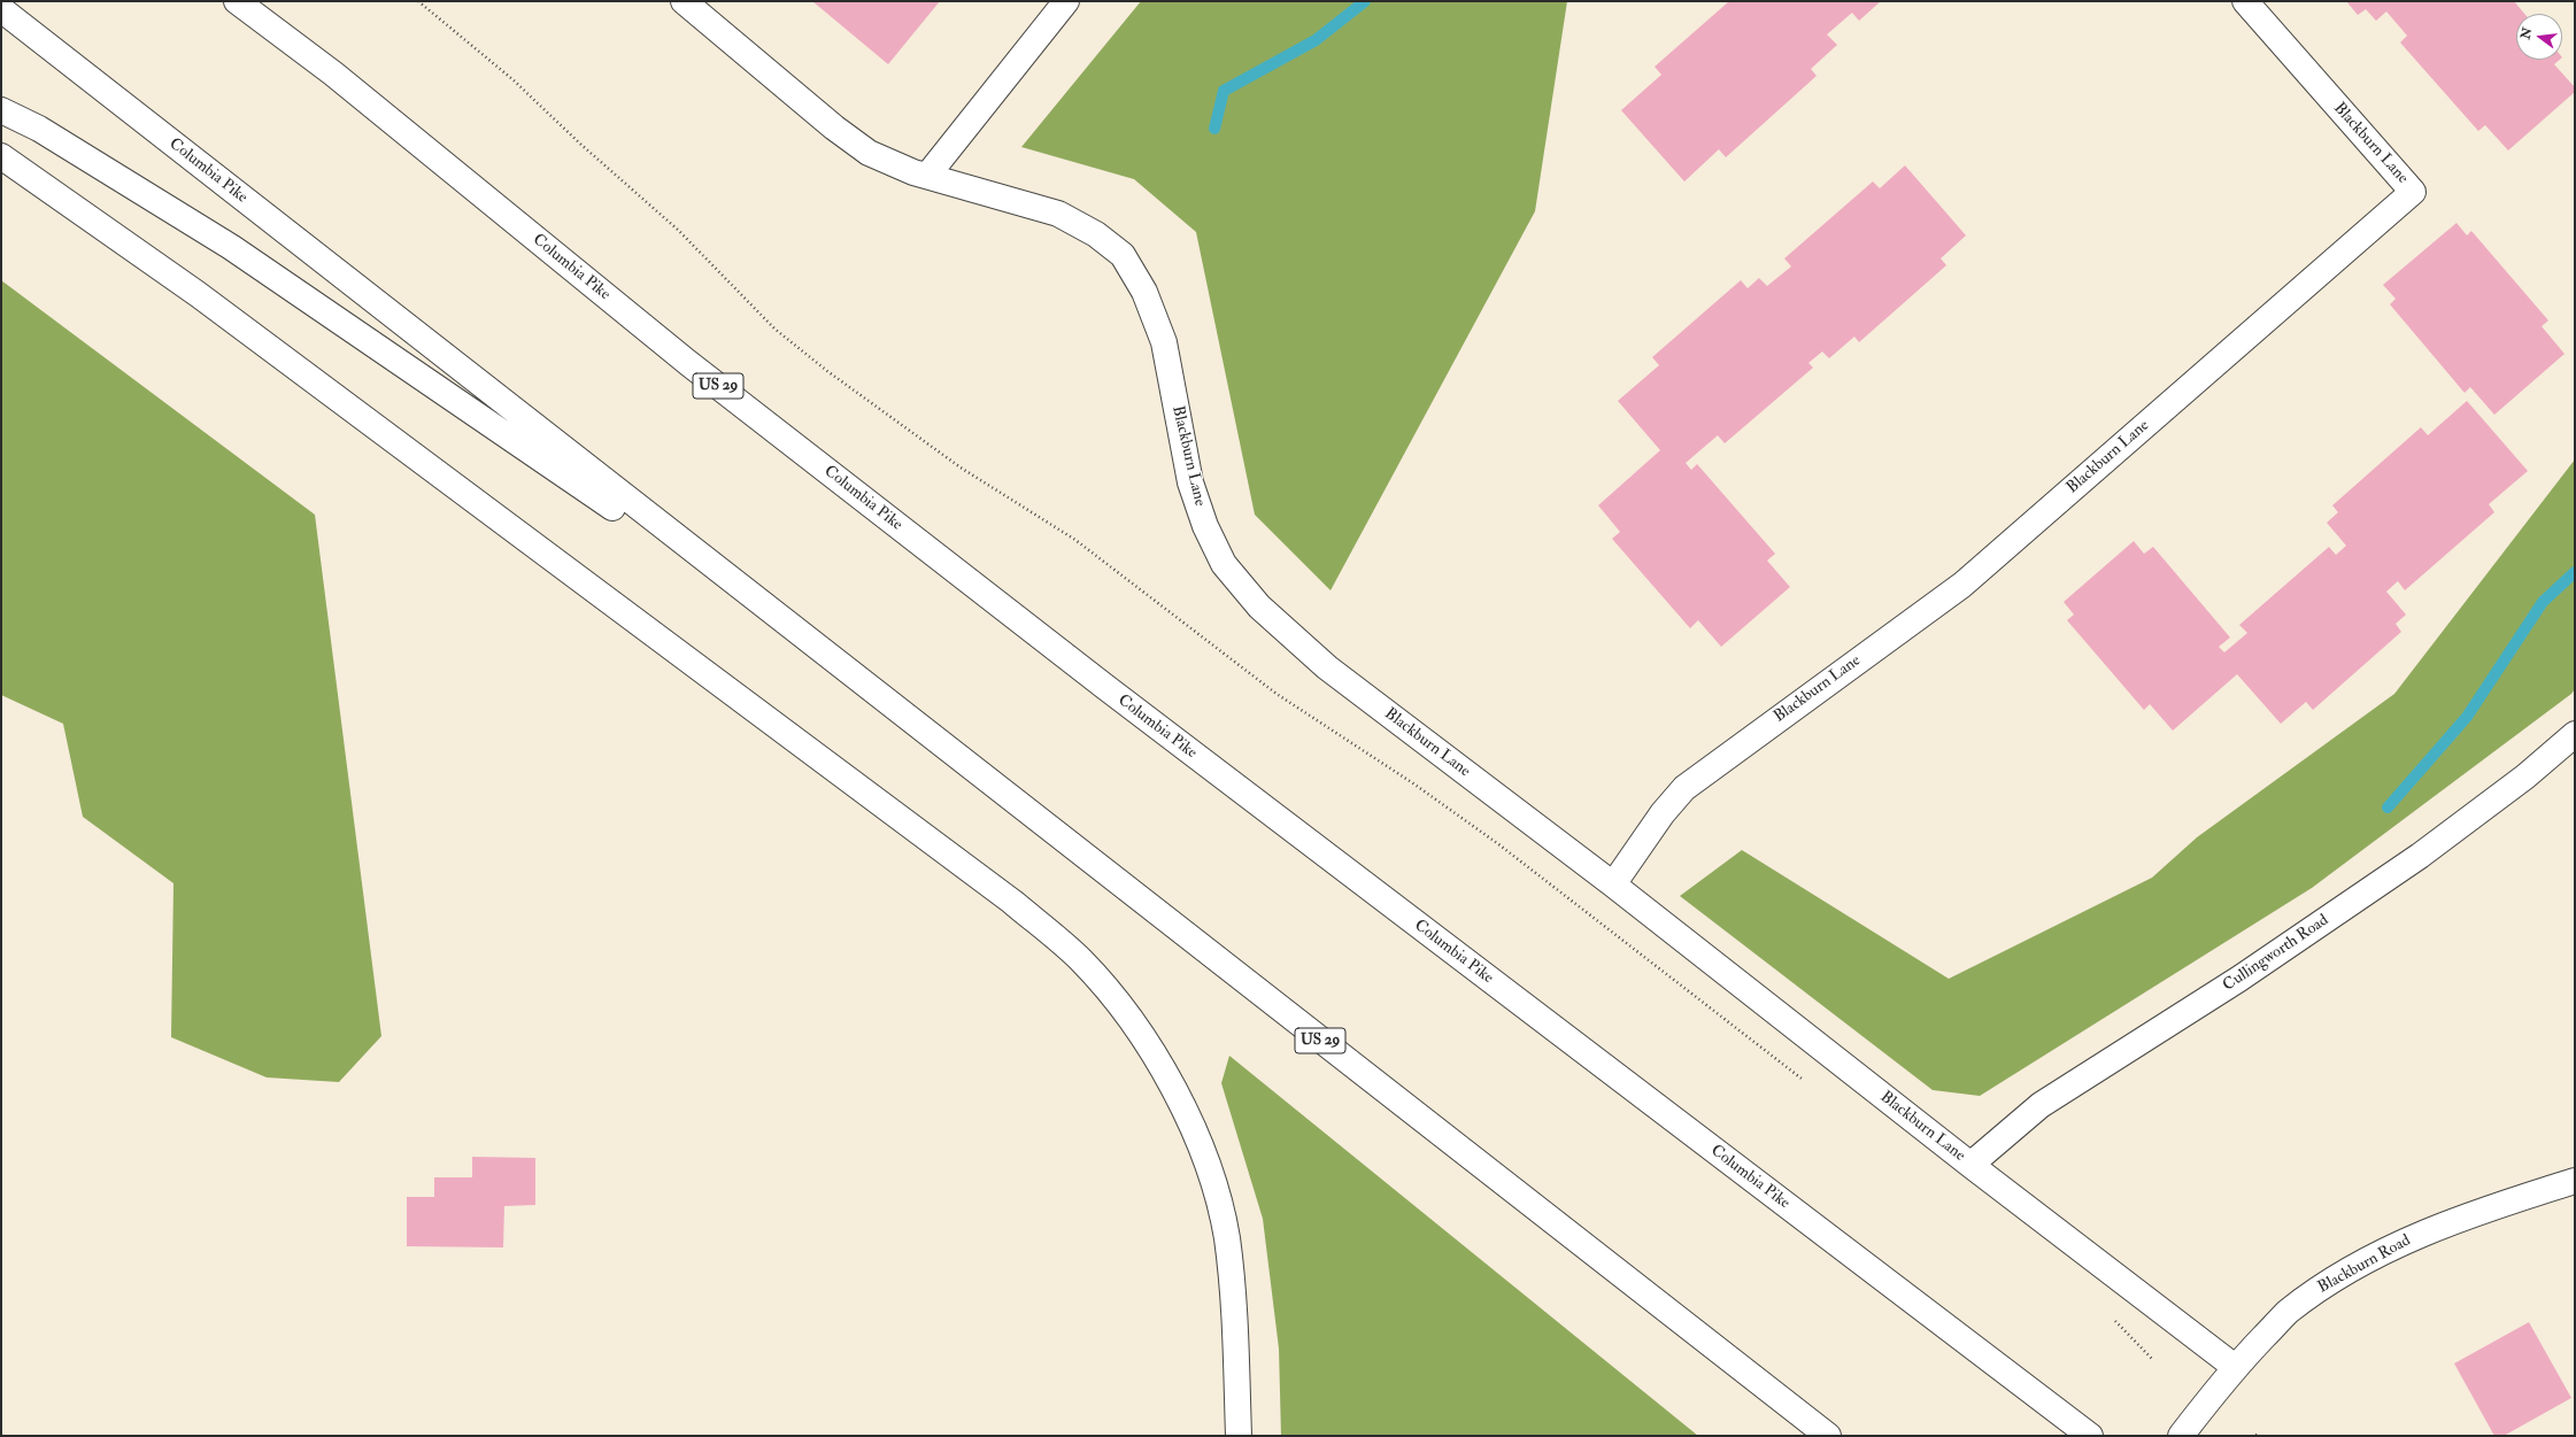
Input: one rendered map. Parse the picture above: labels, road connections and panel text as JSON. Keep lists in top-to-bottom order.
{
  "streets": {
    "main road": [
      "Blackburn Lane",
      "Columbia Pike",
      "US 29",
      "Cullingworth Road",
      "Blackburn Road"
    ]
  },
  "crossings": [
    ["Blackburn Lane", "Cullingworth Road"],
    ["Blackburn Lane", "Blackburn Road"]
  ],
  "north": "left"
}
